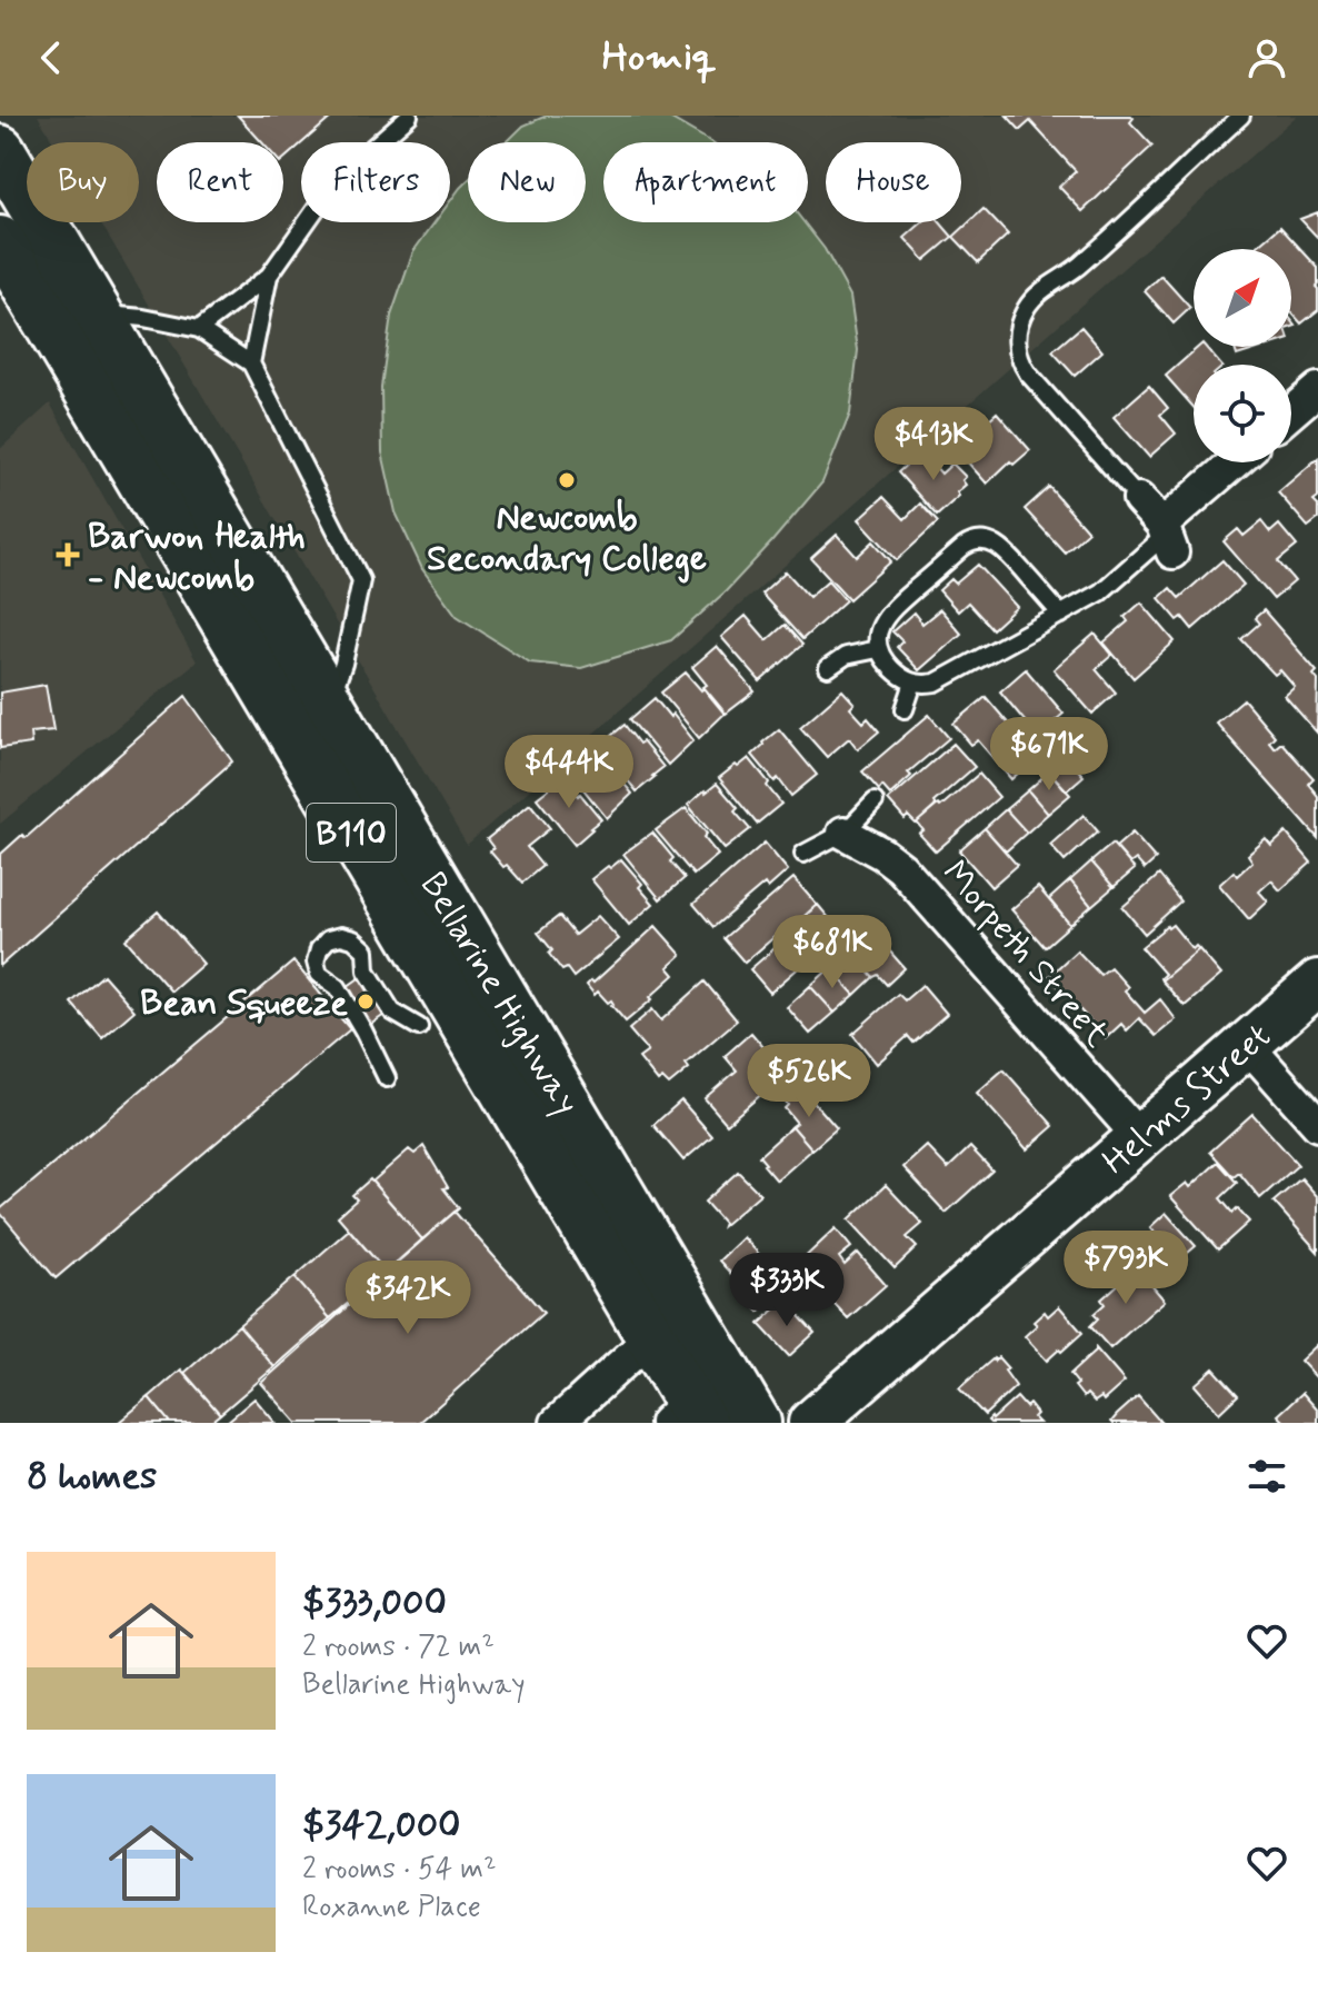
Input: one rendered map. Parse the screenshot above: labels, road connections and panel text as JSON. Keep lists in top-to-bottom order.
{
  "streets": {
    "highway": ["B110", "Bellarine Highway"],
    "street": ["Morpeth Street", "Helms Street"]
  },
  "crossings": [
    ["Morpeth Street", "Helms Street"]
  ],
  "places": {
    "other": ["Newcomb Secondary College", "Bean Squeeze"],
    "health": ["Barwon Health - Newcomb"]
  },
  "north": "top right",
  "page": {
    "header": "Homiq",
    "chip": [
      "Buy",
      "Rent",
      "Filters",
      "New",
      "Apartment",
      "House"
    ],
    "price": [
      "$413K",
      "$671K",
      "$444K",
      "$681K",
      "$526K",
      "$793K",
      "$333K",
      "$342K"
    ],
    "heading": "8 homes",
    "list": [
      {
        "name": "$333,000",
        "note": "2 rooms · 72 m² · Bellarine Highway"
      },
      {
        "name": "$342,000",
        "note": "2 rooms · 54 m² · Roxanne Place"
      }
    ]
  }
}
